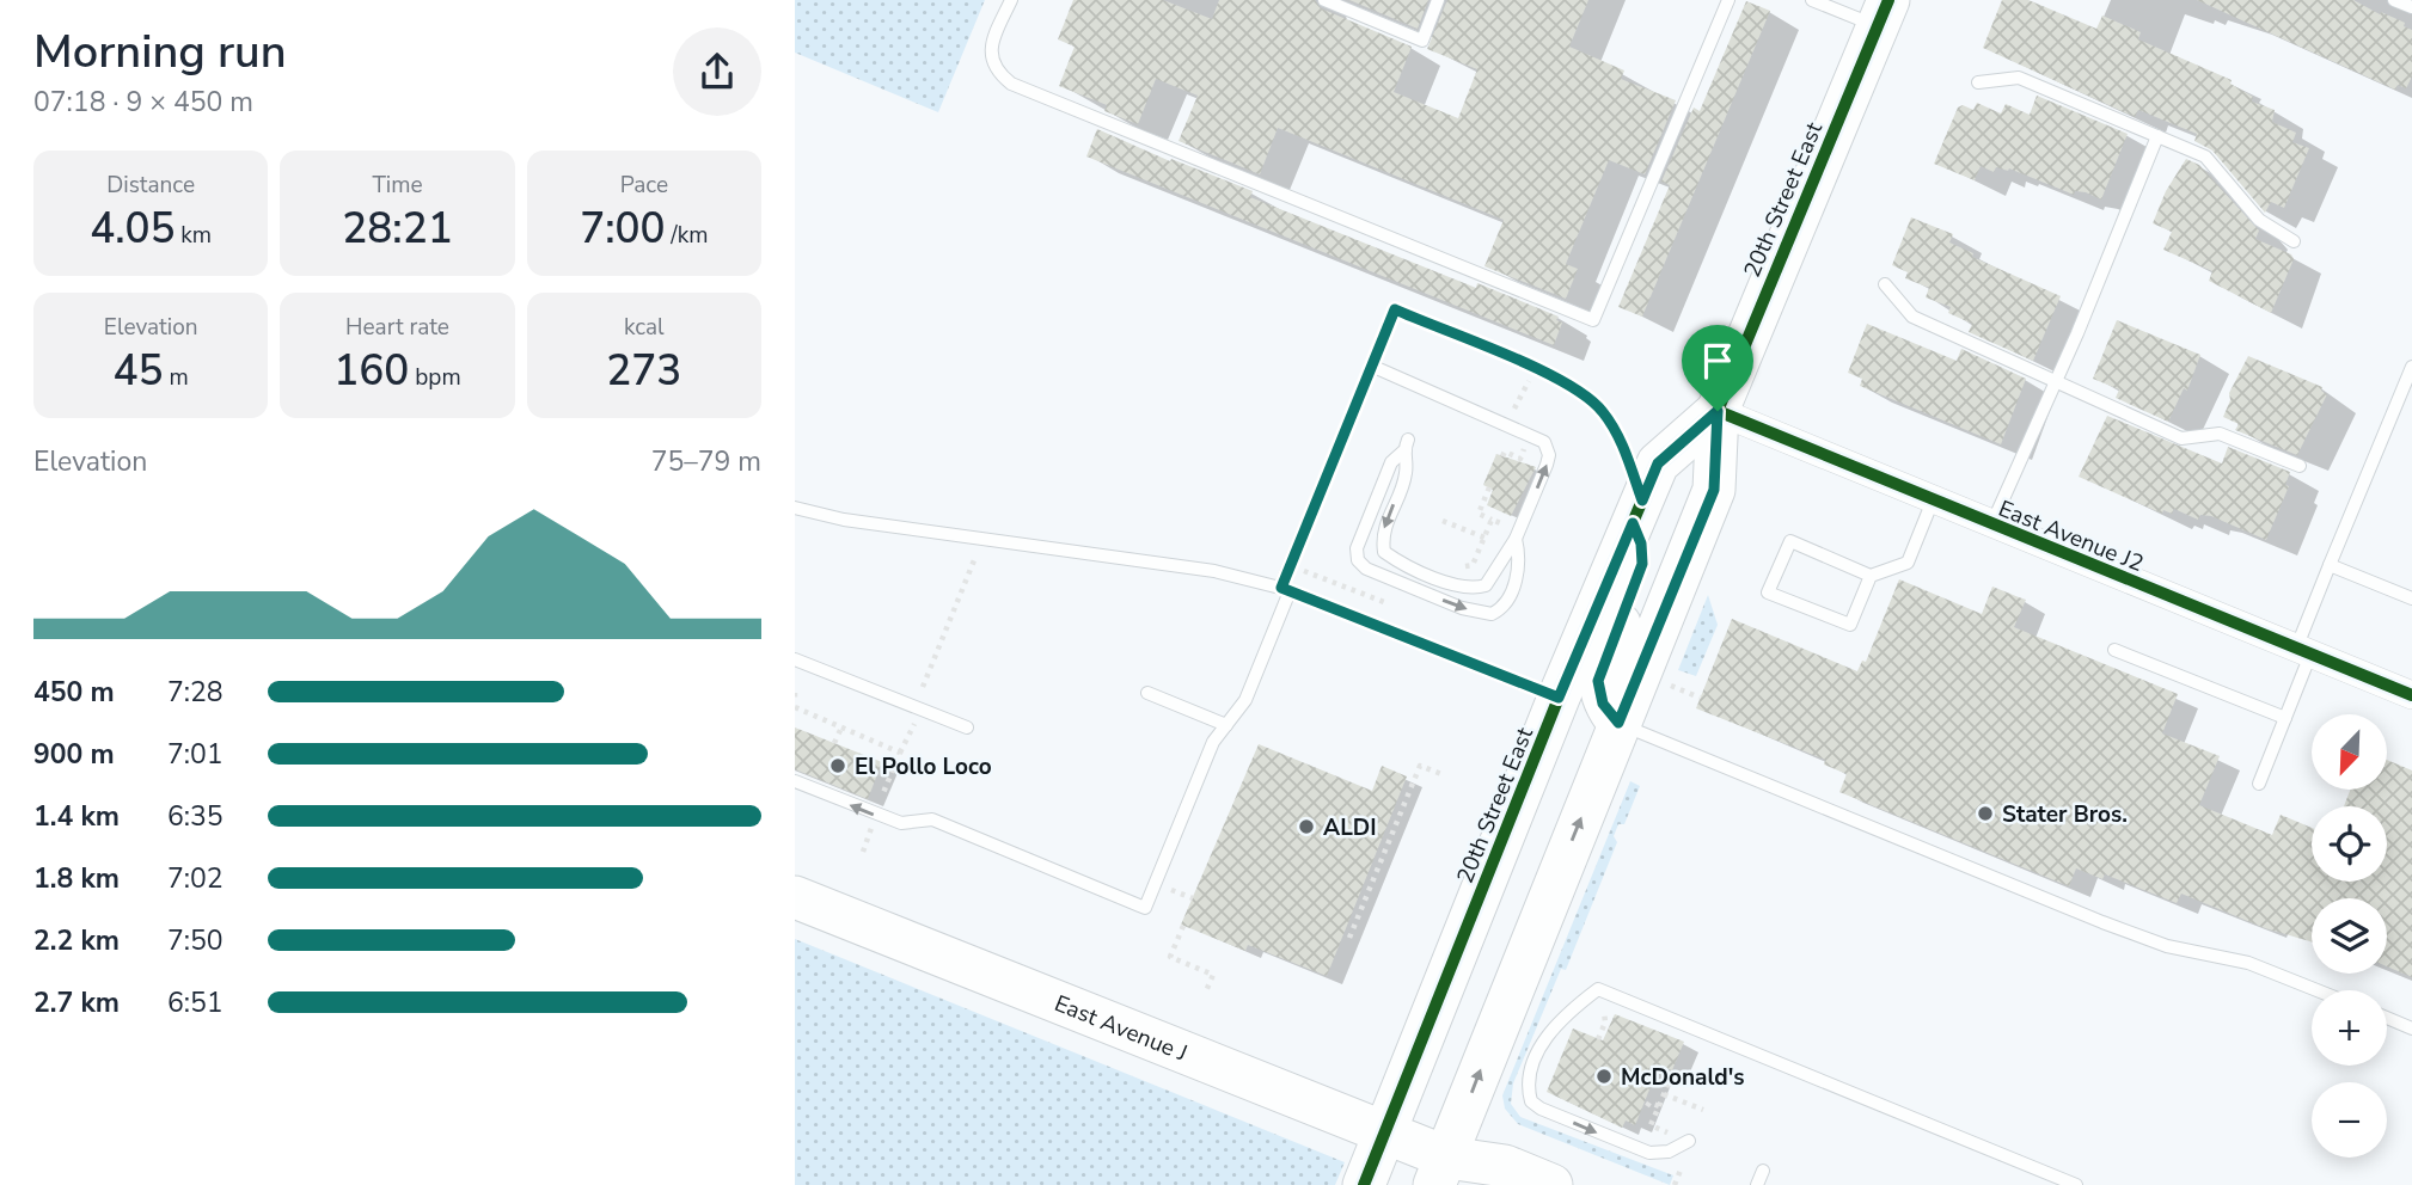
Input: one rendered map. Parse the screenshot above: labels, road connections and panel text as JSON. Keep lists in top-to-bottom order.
{
  "streets": {
    "main road": ["20th Street East", "East Avenue J"],
    "street": ["East Avenue J2"]
  },
  "crossings": [
    ["20th Street East", "East Avenue J2"],
    ["20th Street East", "East Avenue J"]
  ],
  "places": [
    "El Pollo Loco",
    "Stater Bros.",
    "ALDI",
    "McDonald's"
  ],
  "north": "bottom left",
  "page": {
    "heading": ["Morning run", "07:18 · 9 × 450 m"],
    "stats": [
      ["Distance", "4.05 km"],
      ["Time", "28:21"],
      ["Pace", "7:00 /km"],
      ["Elevation", "45 m"],
      ["Heart rate", "160 bpm"],
      ["kcal", "273"]
    ],
    "chart": ["Elevation", "75–79 m"],
    "list": [
      {
        "name": "450 m",
        "note": "7:28"
      },
      {
        "name": "900 m",
        "note": "7:01"
      },
      {
        "name": "1.4 km",
        "note": "6:35"
      },
      {
        "name": "1.8 km",
        "note": "7:02"
      },
      {
        "name": "2.2 km",
        "note": "7:50"
      },
      {
        "name": "2.7 km",
        "note": "6:51"
      }
    ],
    "map_buttons": ["+", "−"]
  }
}
